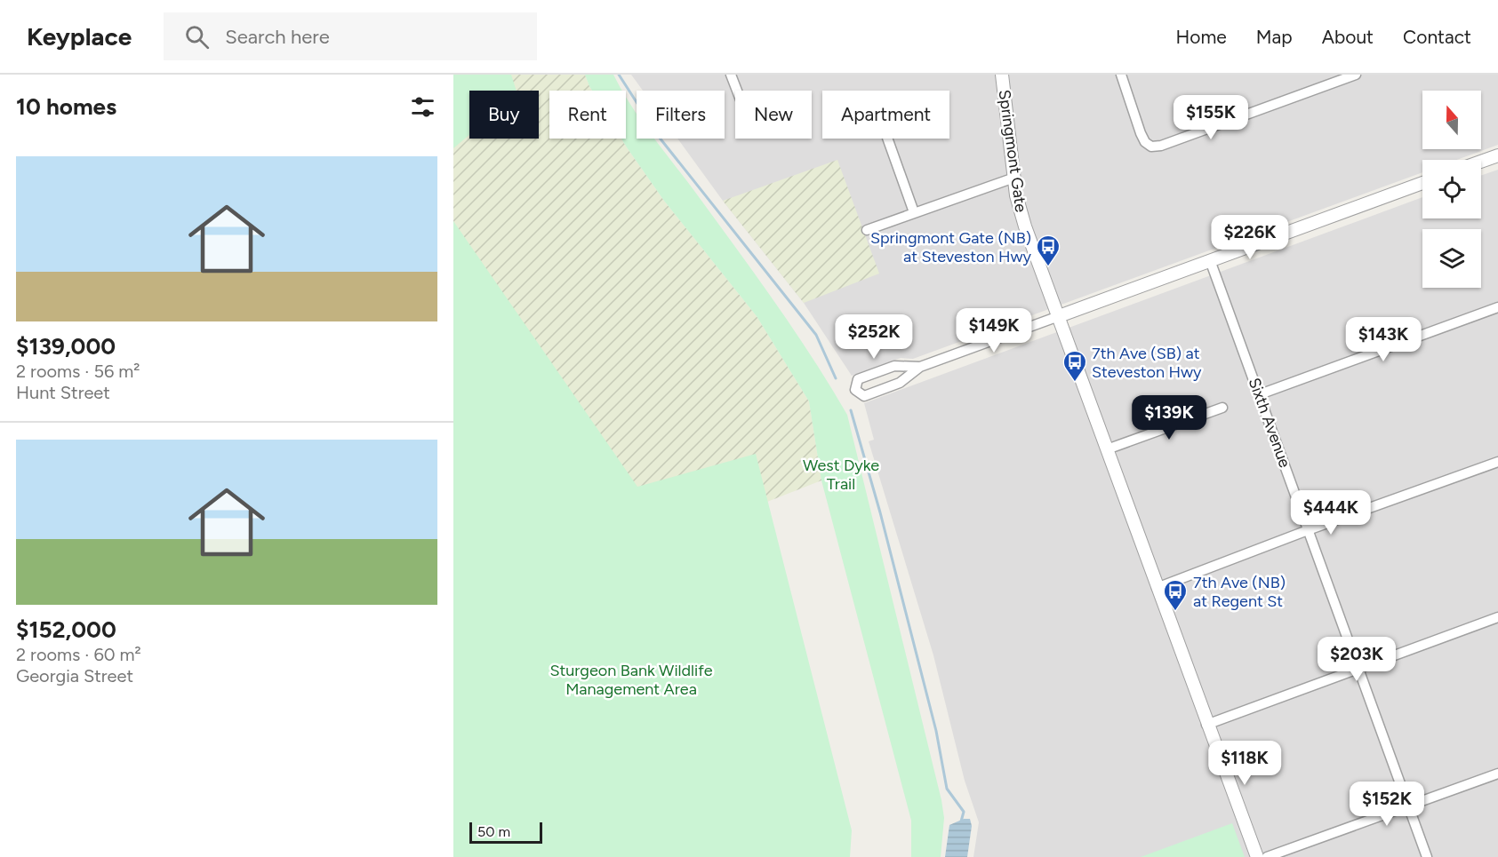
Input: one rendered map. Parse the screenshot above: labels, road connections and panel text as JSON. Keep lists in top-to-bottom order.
{
  "streets": {
    "street": ["Springmont Gate", "Sixth Avenue"]
  },
  "parks": ["West Dyke Trail", "Sturgeon Bank Wildlife Management Area"],
  "places": {
    "bus stop": ["Springmont Gate (NB) at Steveston Hwy", "7th Ave (SB) at Steveston Hwy", "7th Ave (NB) at Regent St"]
  },
  "scale_bar": "50 m",
  "north": "top",
  "page": {
    "header": "Keyplace",
    "search": "Search here",
    "nav": [
      "Home",
      "Map",
      "About",
      "Contact"
    ],
    "heading": "10 homes",
    "chip": [
      "Buy",
      "Rent",
      "Filters",
      "New",
      "Apartment"
    ],
    "price": [
      "$155K",
      "$226K",
      "$149K",
      "$252K",
      "$143K",
      "$139K",
      "$444K",
      "$203K",
      "$118K",
      "$152K"
    ],
    "list": [
      {
        "name": "$139,000",
        "note": "2 rooms · 56 m² · Hunt Street"
      },
      {
        "name": "$152,000",
        "note": "2 rooms · 60 m² · Georgia Street"
      }
    ],
    "scale": "50 m"
  }
}
